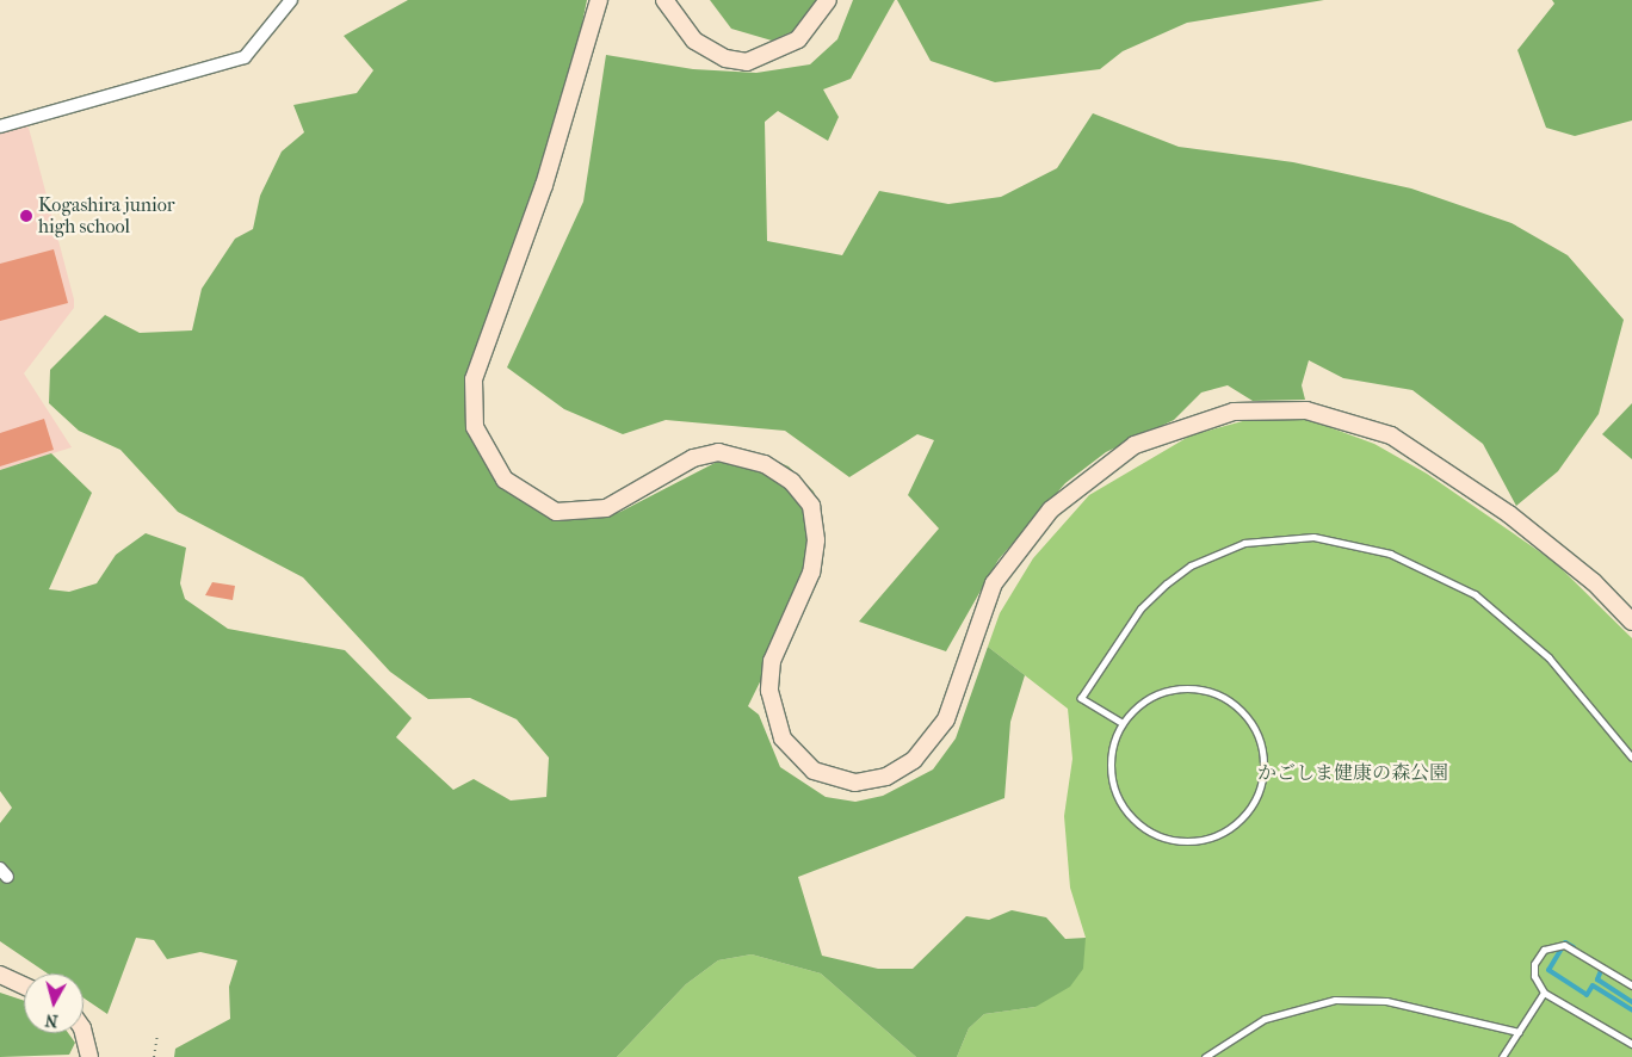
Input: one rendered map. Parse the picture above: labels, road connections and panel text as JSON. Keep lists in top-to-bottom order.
{
  "parks": ["かごしま健康の森公園"],
  "places": ["Kogashira junior high school"],
  "north": "bottom"
}
